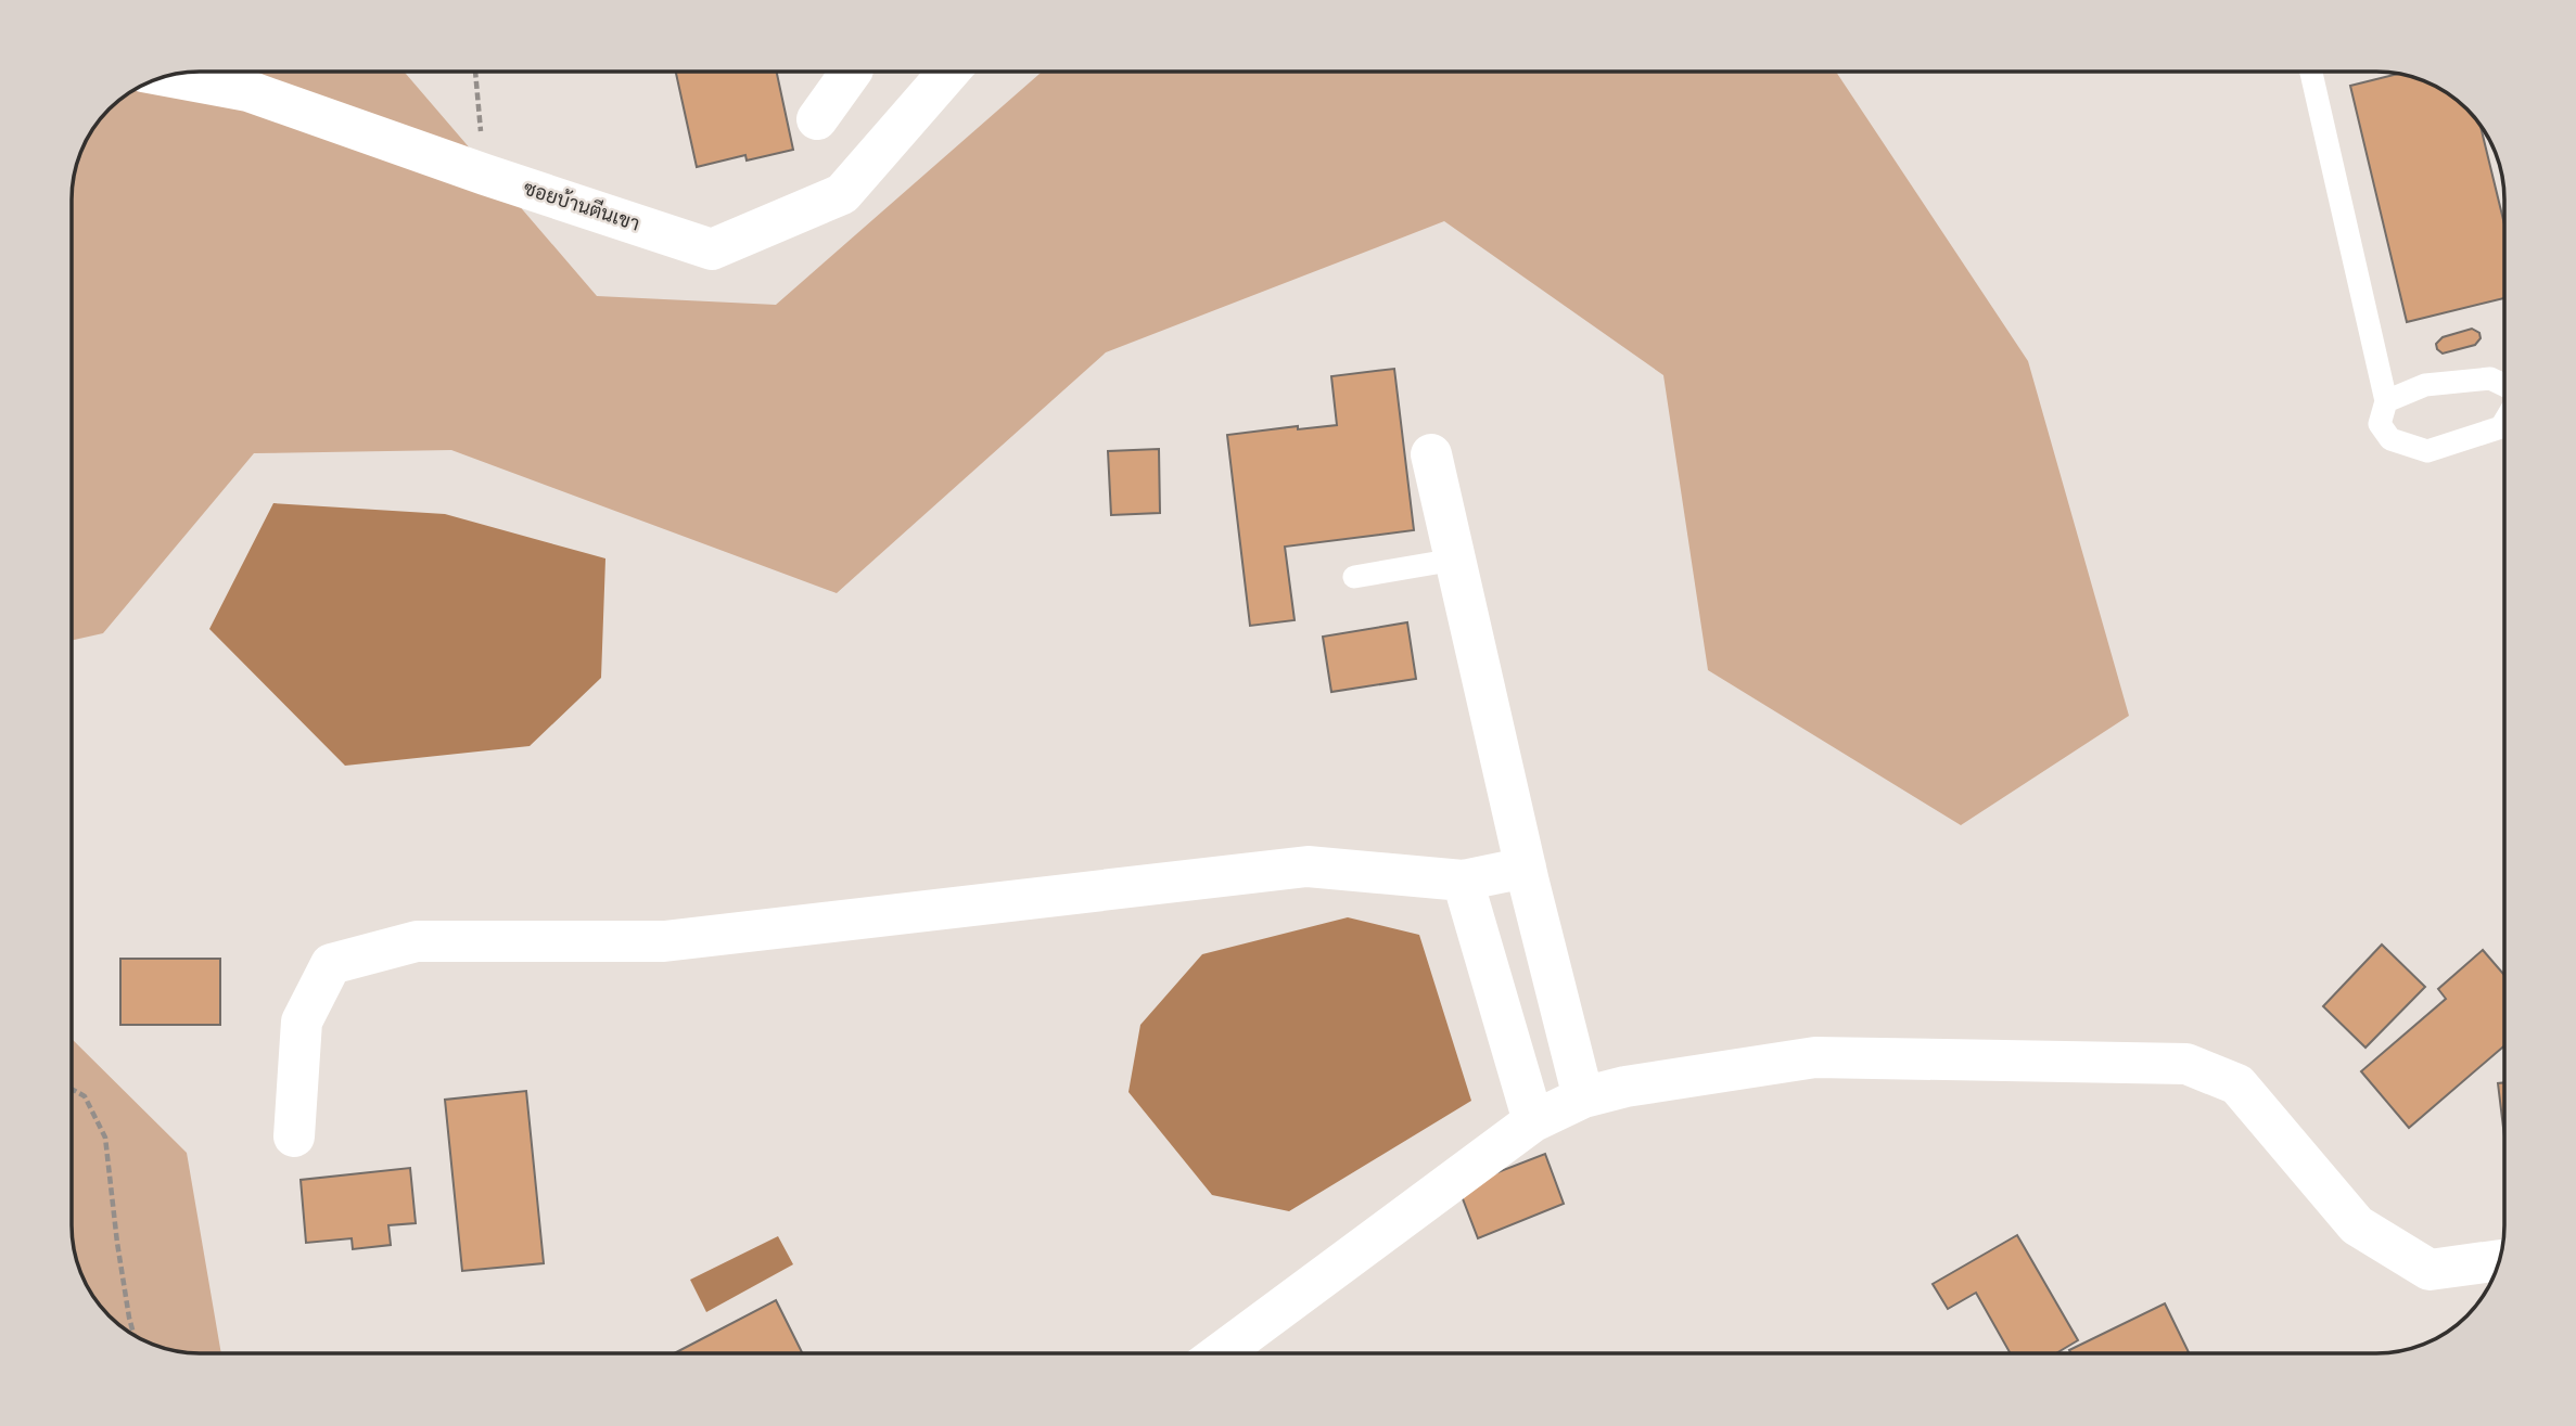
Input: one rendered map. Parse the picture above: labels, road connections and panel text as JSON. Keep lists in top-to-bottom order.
{
  "streets": {
    "street": ["ซอยบ้านตีนเขา"]
  }
}
